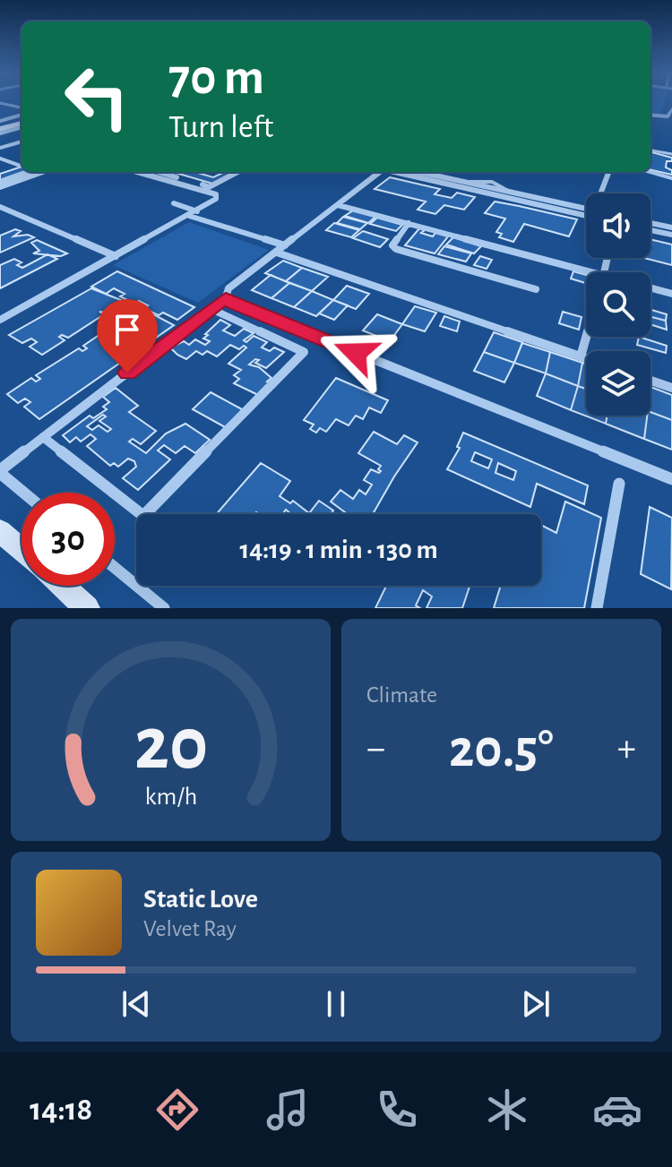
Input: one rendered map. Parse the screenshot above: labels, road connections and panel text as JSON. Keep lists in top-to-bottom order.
{
  "page": {
    "turn": ["70 m", "Turn left"],
    "limit": "30",
    "trip": "14:19 · 1 min · 130 m",
    "tile": "Climate",
    "heat": ["−", "20.5°", "+"],
    "song": ["Static Love", "Velvet Ray"],
    "tabs": "14:18",
    "gauge": ["20", "km/h"]
  }
}
